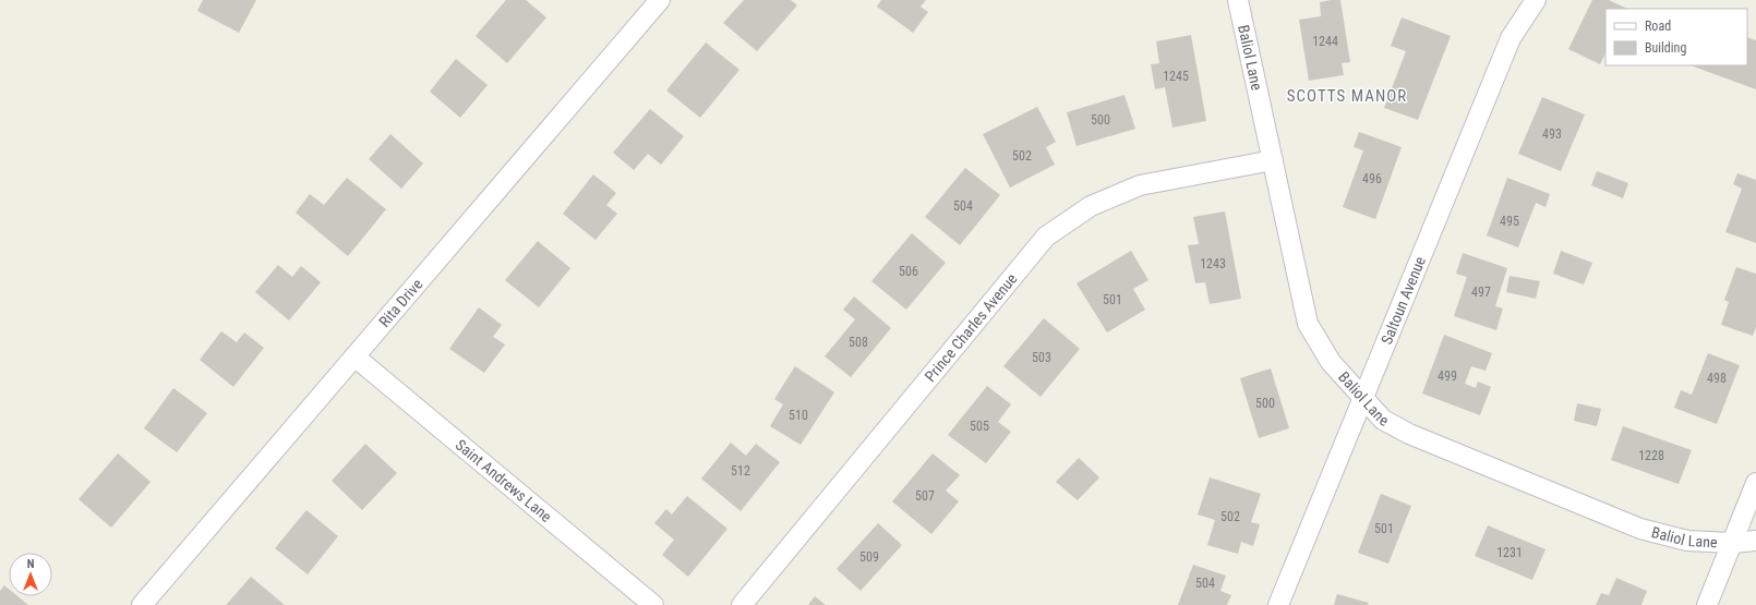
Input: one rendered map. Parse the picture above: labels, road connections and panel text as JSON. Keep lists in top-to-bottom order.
{
  "streets": {
    "street": [
      "Baliol Lane",
      "Saltoun Avenue",
      "Rita Drive",
      "Prince Charles Avenue",
      "Saint Andrews Lane"
    ]
  },
  "crossings": [
    ["Baliol Lane", "Saltoun Avenue"],
    ["Baliol Lane", "Prince Charles Avenue"],
    ["Rita Drive", "Saint Andrews Lane"]
  ],
  "districts": ["SCOTTS MANOR"],
  "house_numbers": [
    "1244",
    "1245",
    "500",
    "493",
    "502",
    "496",
    "504",
    "495",
    "1243",
    "506",
    "497",
    "501",
    "508",
    "503",
    "499",
    "498",
    "500",
    "510",
    "505",
    "1228",
    "512",
    "507",
    "502",
    "501",
    "1231",
    "509",
    "504"
  ],
  "legend": ["Road", "Building"],
  "north": "top"
}
